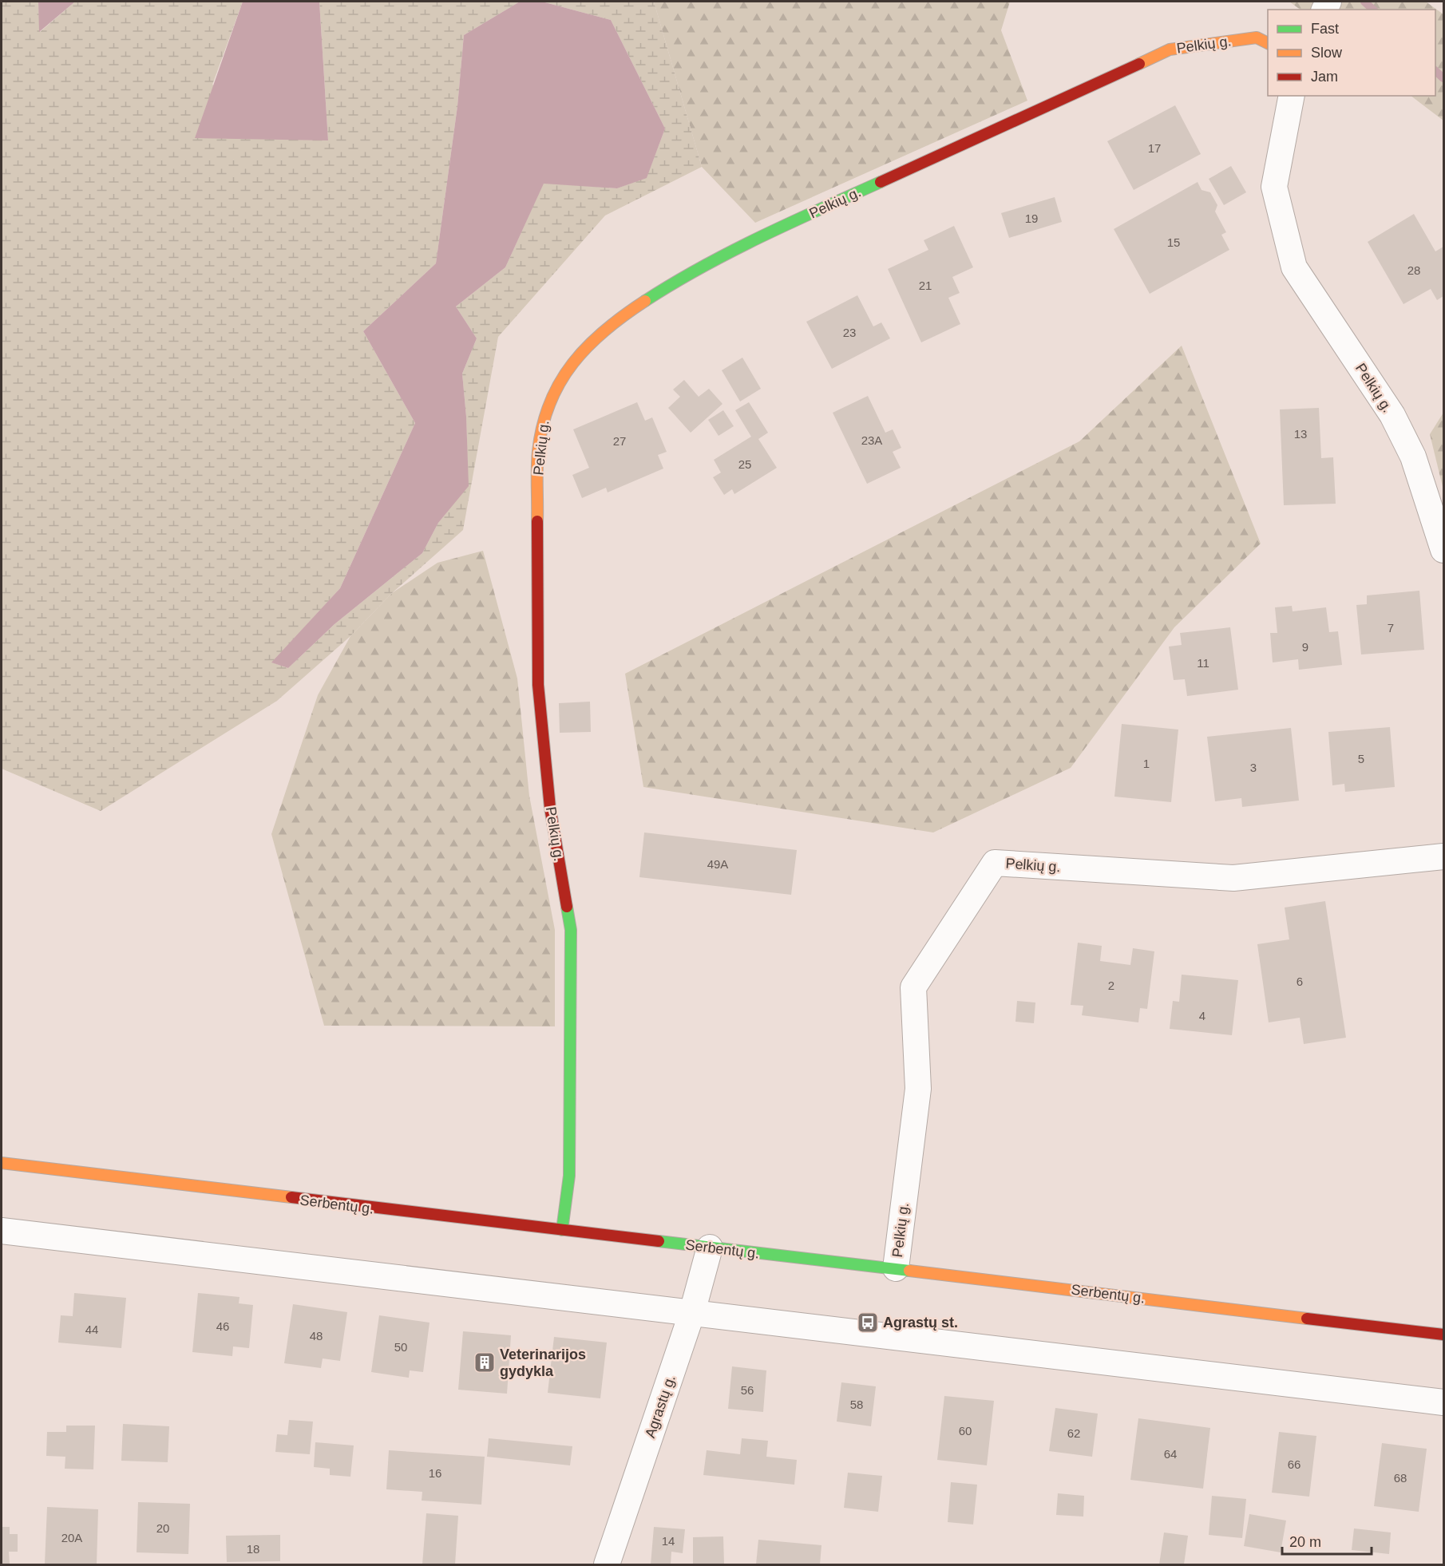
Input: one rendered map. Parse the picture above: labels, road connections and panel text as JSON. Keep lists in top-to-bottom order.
{
  "streets": {
    "street": ["Pelkių g.", "Serbentų g.", "Agrastų g."]
  },
  "crossings": [
    ["Pelkių g.", "Serbentų g."],
    ["Serbentų g.", "Agrastų g."]
  ],
  "places": {
    "bus stop": ["Agrastų st."],
    "building": ["Veterinarijos gydykla"]
  },
  "house_numbers": [
    "17",
    "19",
    "15",
    "28",
    "21",
    "23",
    "13",
    "23A",
    "27",
    "25",
    "7",
    "9",
    "11",
    "5",
    "1",
    "3",
    "49A",
    "6",
    "2",
    "4",
    "46",
    "44",
    "48",
    "50",
    "56",
    "58",
    "60",
    "62",
    "64",
    "66",
    "16",
    "68",
    "20",
    "20A",
    "14",
    "18"
  ],
  "legend": ["Fast", "Slow", "Jam"],
  "scale_bar": "20 m"
}
